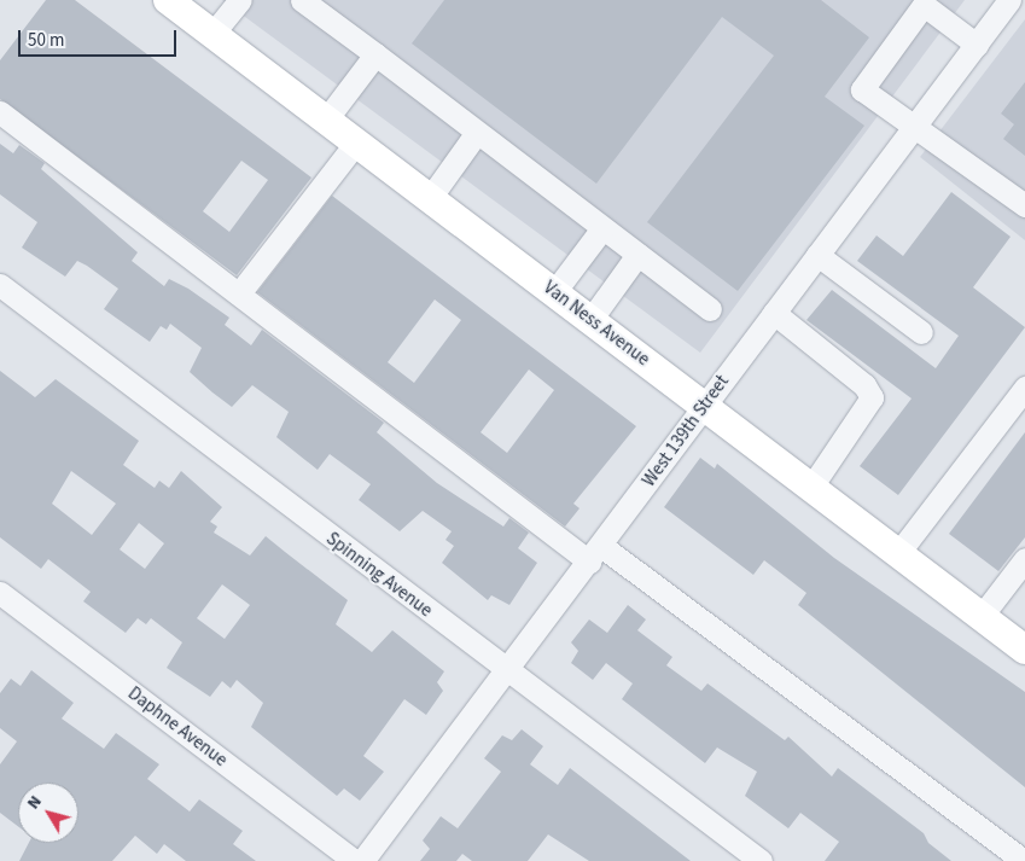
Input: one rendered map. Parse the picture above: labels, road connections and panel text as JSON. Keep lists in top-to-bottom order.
{
  "streets": {
    "main road": ["Van Ness Avenue"],
    "street": ["West 139th Street", "Spinning Avenue", "Daphne Avenue"]
  },
  "crossings": [
    ["Van Ness Avenue", "West 139th Street"],
    ["West 139th Street", "Spinning Avenue"]
  ],
  "scale_bar": "50 m",
  "north": "top left"
}
